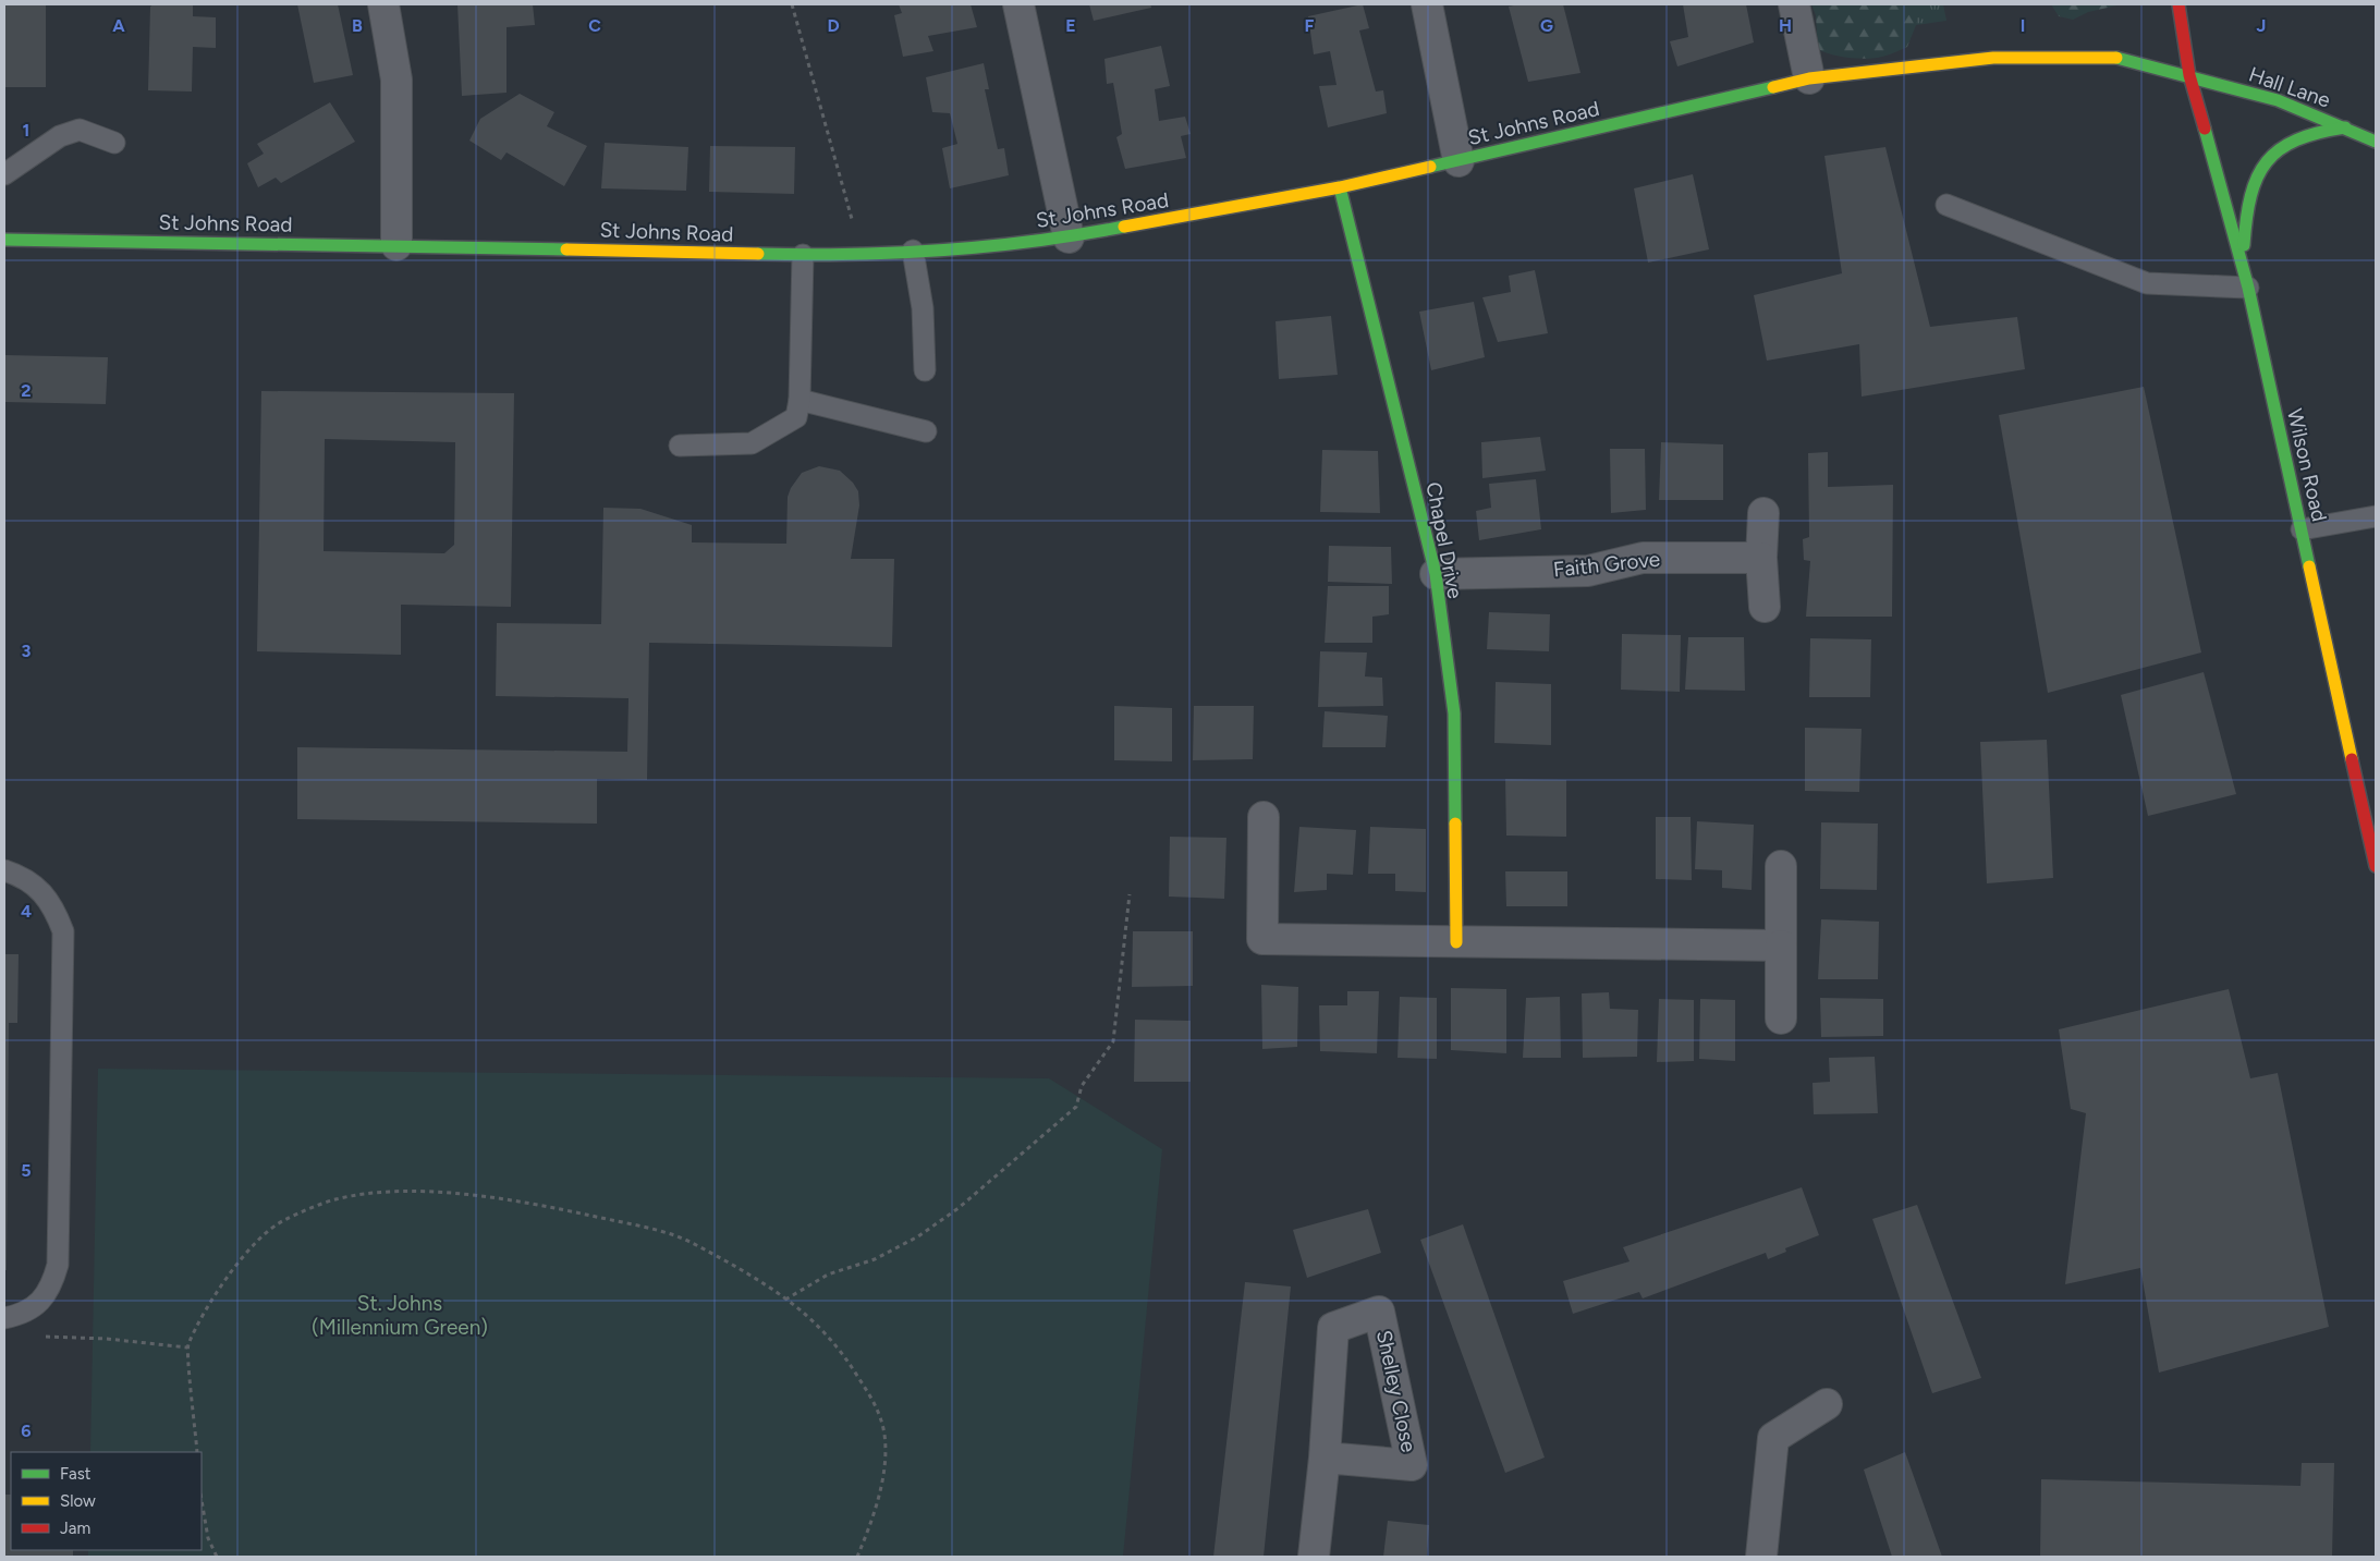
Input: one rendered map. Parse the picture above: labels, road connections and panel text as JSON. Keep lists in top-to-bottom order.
{
  "streets": {
    "street": [
      "Hall Lane",
      "St Johns Road",
      "Wilson Road",
      "Chapel Drive",
      "Faith Grove",
      "Shelley Close"
    ]
  },
  "crossings": [
    ["Hall Lane", "St Johns Road"],
    ["Hall Lane", "Wilson Road"],
    ["St Johns Road", "Wilson Road"],
    ["St Johns Road", "Chapel Drive"],
    ["Chapel Drive", "Faith Grove"]
  ],
  "parks": ["St. Johns (Millennium Green)"],
  "legend": ["Fast", "Slow", "Jam"],
  "grid": {
    "columns": [
      "A",
      "B",
      "C",
      "D",
      "E",
      "F",
      "G",
      "H",
      "I",
      "J"
    ],
    "rows": [
      "1",
      "2",
      "3",
      "4",
      "5",
      "6"
    ]
  }
}
